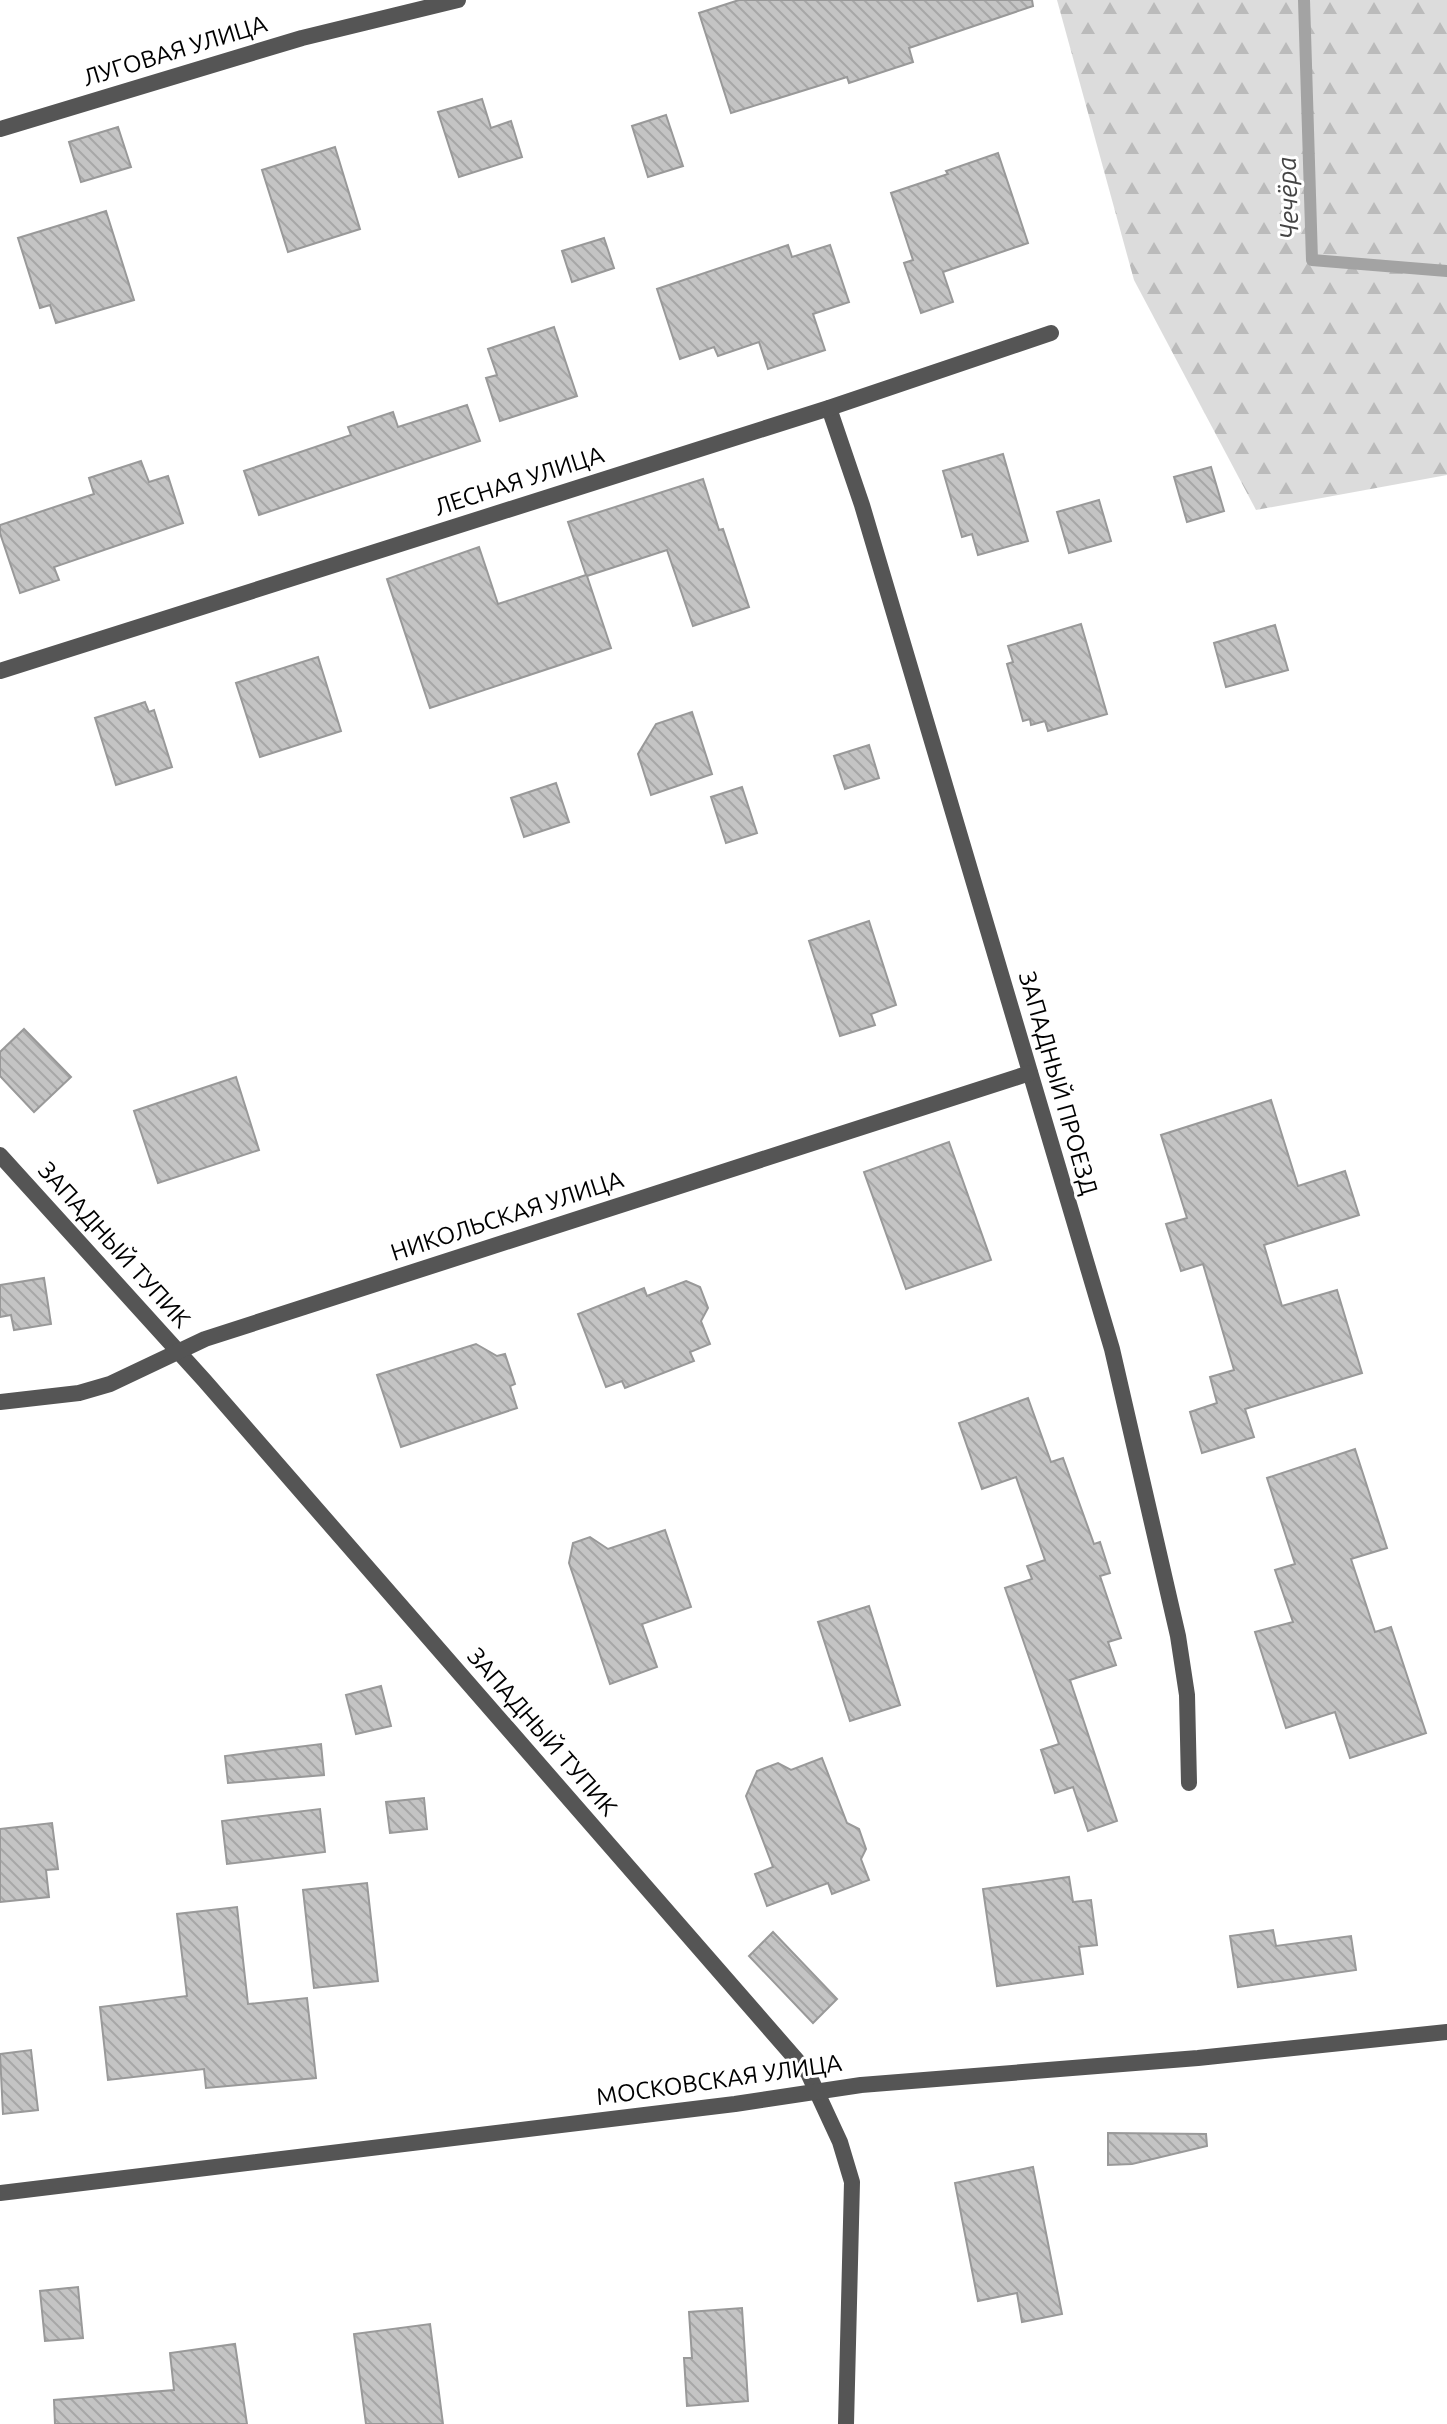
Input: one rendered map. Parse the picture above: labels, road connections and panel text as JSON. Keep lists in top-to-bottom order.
{
  "streets": {
    "street": [
      "ЛУГОВАЯ УЛИЦА",
      "ЛЕСНАЯ УЛИЦА",
      "ЗАПАДНЫЙ ПРОЕЗД",
      "НИКОЛЬСКАЯ УЛИЦА",
      "ЗАПАДНЫЙ ТУПИК",
      "МОСКОВСКАЯ УЛИЦА"
    ]
  },
  "crossings": [
    ["ЛЕСНАЯ УЛИЦА", "ЗАПАДНЫЙ ПРОЕЗД"],
    ["ЗАПАДНЫЙ ПРОЕЗД", "НИКОЛЬСКАЯ УЛИЦА"],
    ["НИКОЛЬСКАЯ УЛИЦА", "ЗАПАДНЫЙ ТУПИК"],
    ["ЗАПАДНЫЙ ТУПИК", "МОСКОВСКАЯ УЛИЦА"]
  ],
  "water": ["Чечёра"]
}
